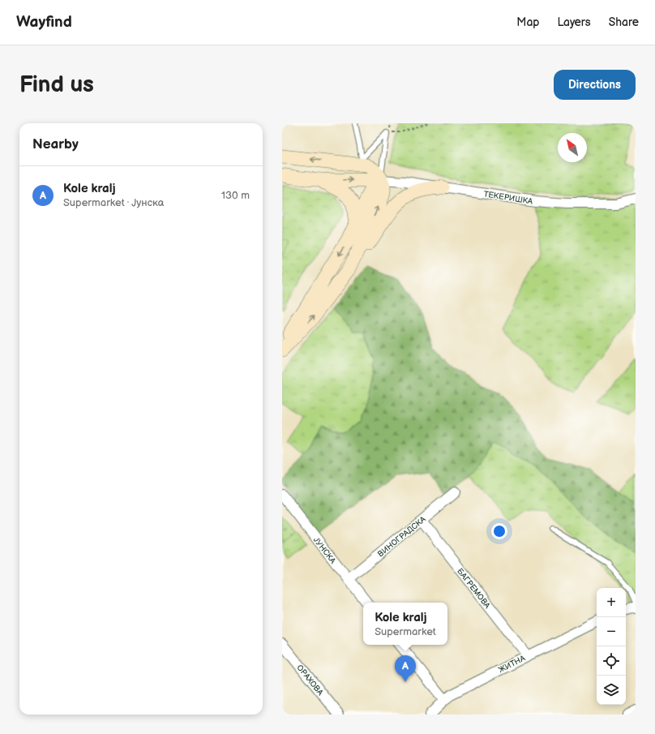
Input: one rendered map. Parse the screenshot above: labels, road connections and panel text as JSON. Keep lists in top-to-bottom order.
{
  "streets": {
    "street": [
      "ТЕКЕРИШКА",
      "ВИНОГРАДСКА",
      "ЈУНСКА",
      "БАГРЕМОВА",
      "ЖИТНА",
      "ОРАХОВА"
    ]
  },
  "crossings": [
    ["ВИНОГРАДСКА", "ЈУНСКА"],
    ["ВИНОГРАДСКА", "БАГРЕМОВА"],
    ["БАГРЕМОВА", "ЖИТНА"]
  ],
  "north": "top left",
  "page": {
    "header": "Wayfind",
    "nav": ["Map", "Layers", "Share"],
    "buttons": "Directions",
    "title": "Find us",
    "heading": "Nearby",
    "list": [
      {
        "mark": "A",
        "name": "Kole kralj",
        "note": "Supermarket · Јунска",
        "value": "130 m"
      }
    ],
    "map_buttons": ["+", "−"],
    "popup": ["Kole kralj", "Supermarket"],
    "pins": "A"
  }
}
